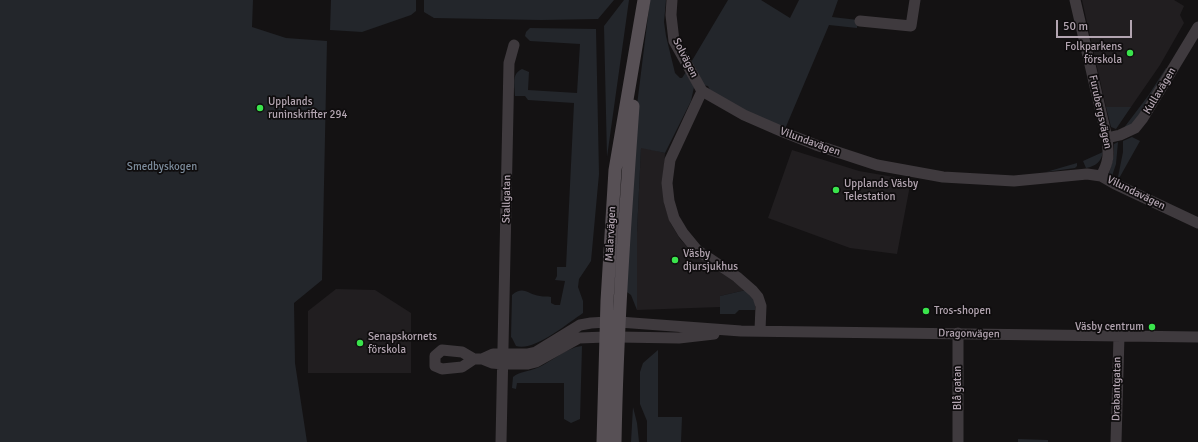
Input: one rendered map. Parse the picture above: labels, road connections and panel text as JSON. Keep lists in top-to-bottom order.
{
  "streets": {
    "main road": ["Mälarvägen"],
    "street": [
      "Solvägen",
      "Kullavägen",
      "Furubergsvägen",
      "Vilundavägen",
      "Stallgatan",
      "Dragonvägen",
      "Blå gatan",
      "Drabantgatan"
    ]
  },
  "crossings": [
    ["Solvägen", "Vilundavägen"],
    ["Kullavägen", "Furubergsvägen"],
    ["Furubergsvägen", "Vilundavägen"],
    ["Mälarvägen", "Dragonvägen"],
    ["Dragonvägen", "Blå gatan"],
    ["Dragonvägen", "Drabantgatan"]
  ],
  "parks": ["Smedbyskogen"],
  "places": [
    "Folkparkens förskola",
    "Upplands runinskrifter 294",
    "Upplands Väsby Telestation",
    "Väsby djursjukhus",
    "Tros-shopen",
    "Väsby centrum",
    "Senapskornets förskola"
  ],
  "scale_bar": "50 m"
}
